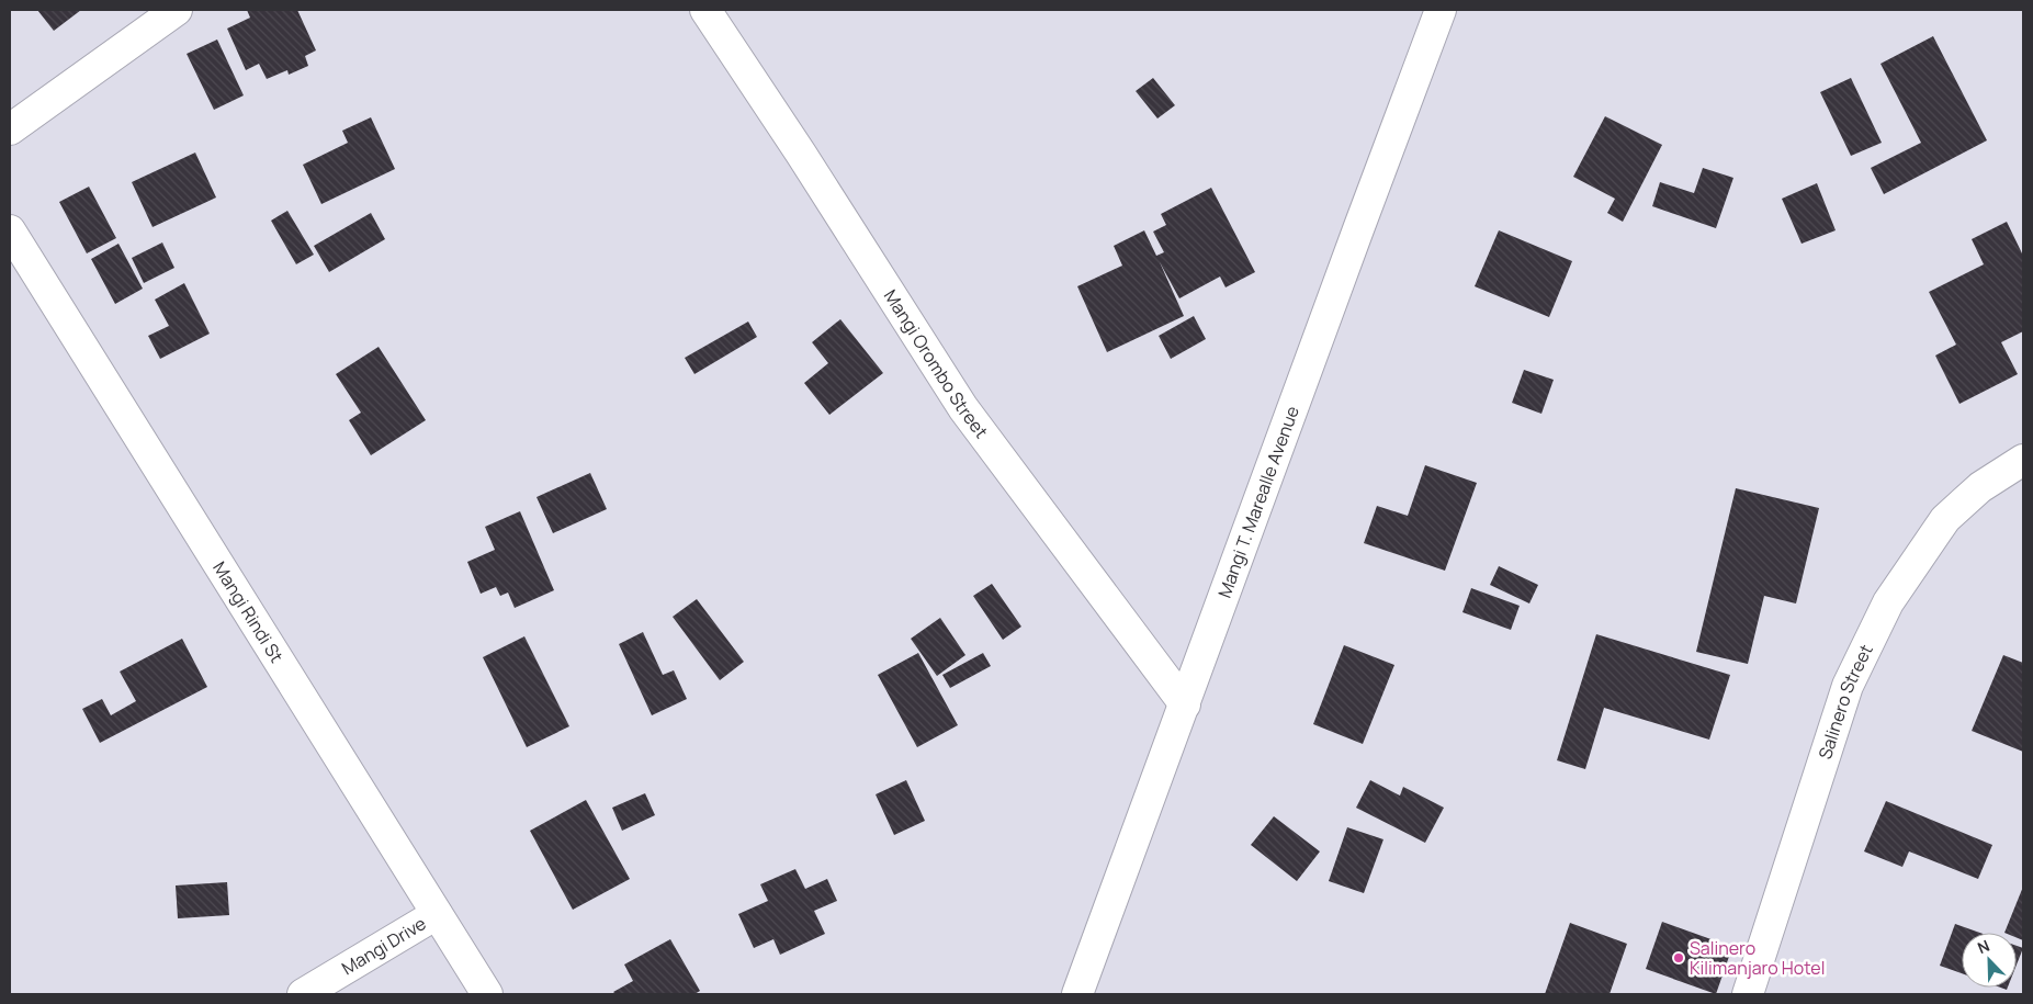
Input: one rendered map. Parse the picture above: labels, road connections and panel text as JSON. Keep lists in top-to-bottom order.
{
  "streets": {
    "street": [
      "Mangi Orombo Street",
      "Mangi T. Marealle Avenue",
      "Mangi Rindi St",
      "Salinero Street",
      "Mangi Drive"
    ]
  },
  "crossings": [
    ["Mangi Orombo Street", "Mangi T. Marealle Avenue"],
    ["Mangi Rindi St", "Mangi Drive"]
  ],
  "places": ["Salinero Kilimanjaro Hotel"],
  "north": "top left"
}
